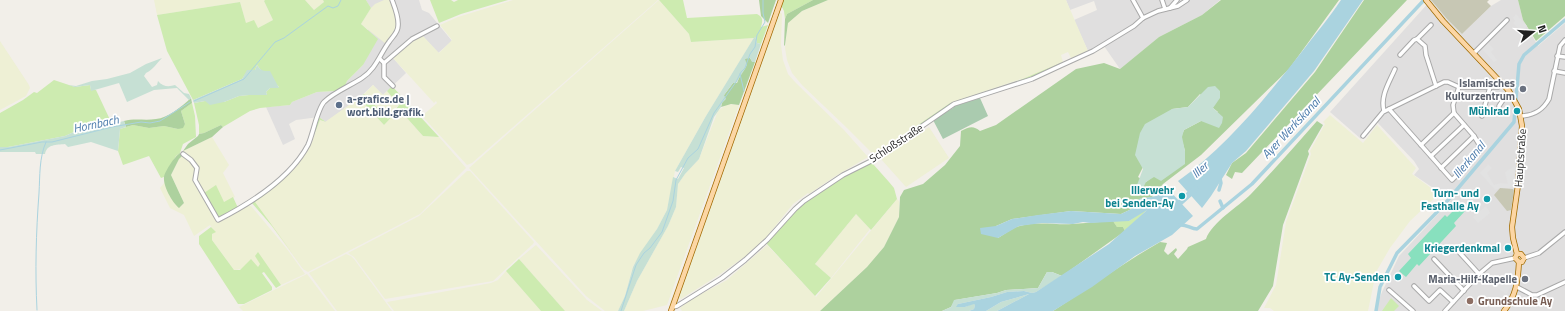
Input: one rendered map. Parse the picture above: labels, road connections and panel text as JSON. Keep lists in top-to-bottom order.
{
  "streets": {
    "main road": ["Hauptstraße"],
    "street": ["Schloßstraße"]
  },
  "water": [
    "Hornbach",
    "Ayer Werkskanal",
    "Illerkanal",
    "Iller"
  ],
  "places": [
    "Islamisches Kulturzentrum",
    "a-grafics.de | wort.bild.grafik.",
    "Mühlrad",
    "Illerwehr bei Senden-Ay",
    "Turn- und Festhalle Ay",
    "Kriegerdenkmal",
    "TC Ay-Senden",
    "Maria-Hilf-Kapelle",
    "Grundschule Ay"
  ],
  "north": "right"
}
